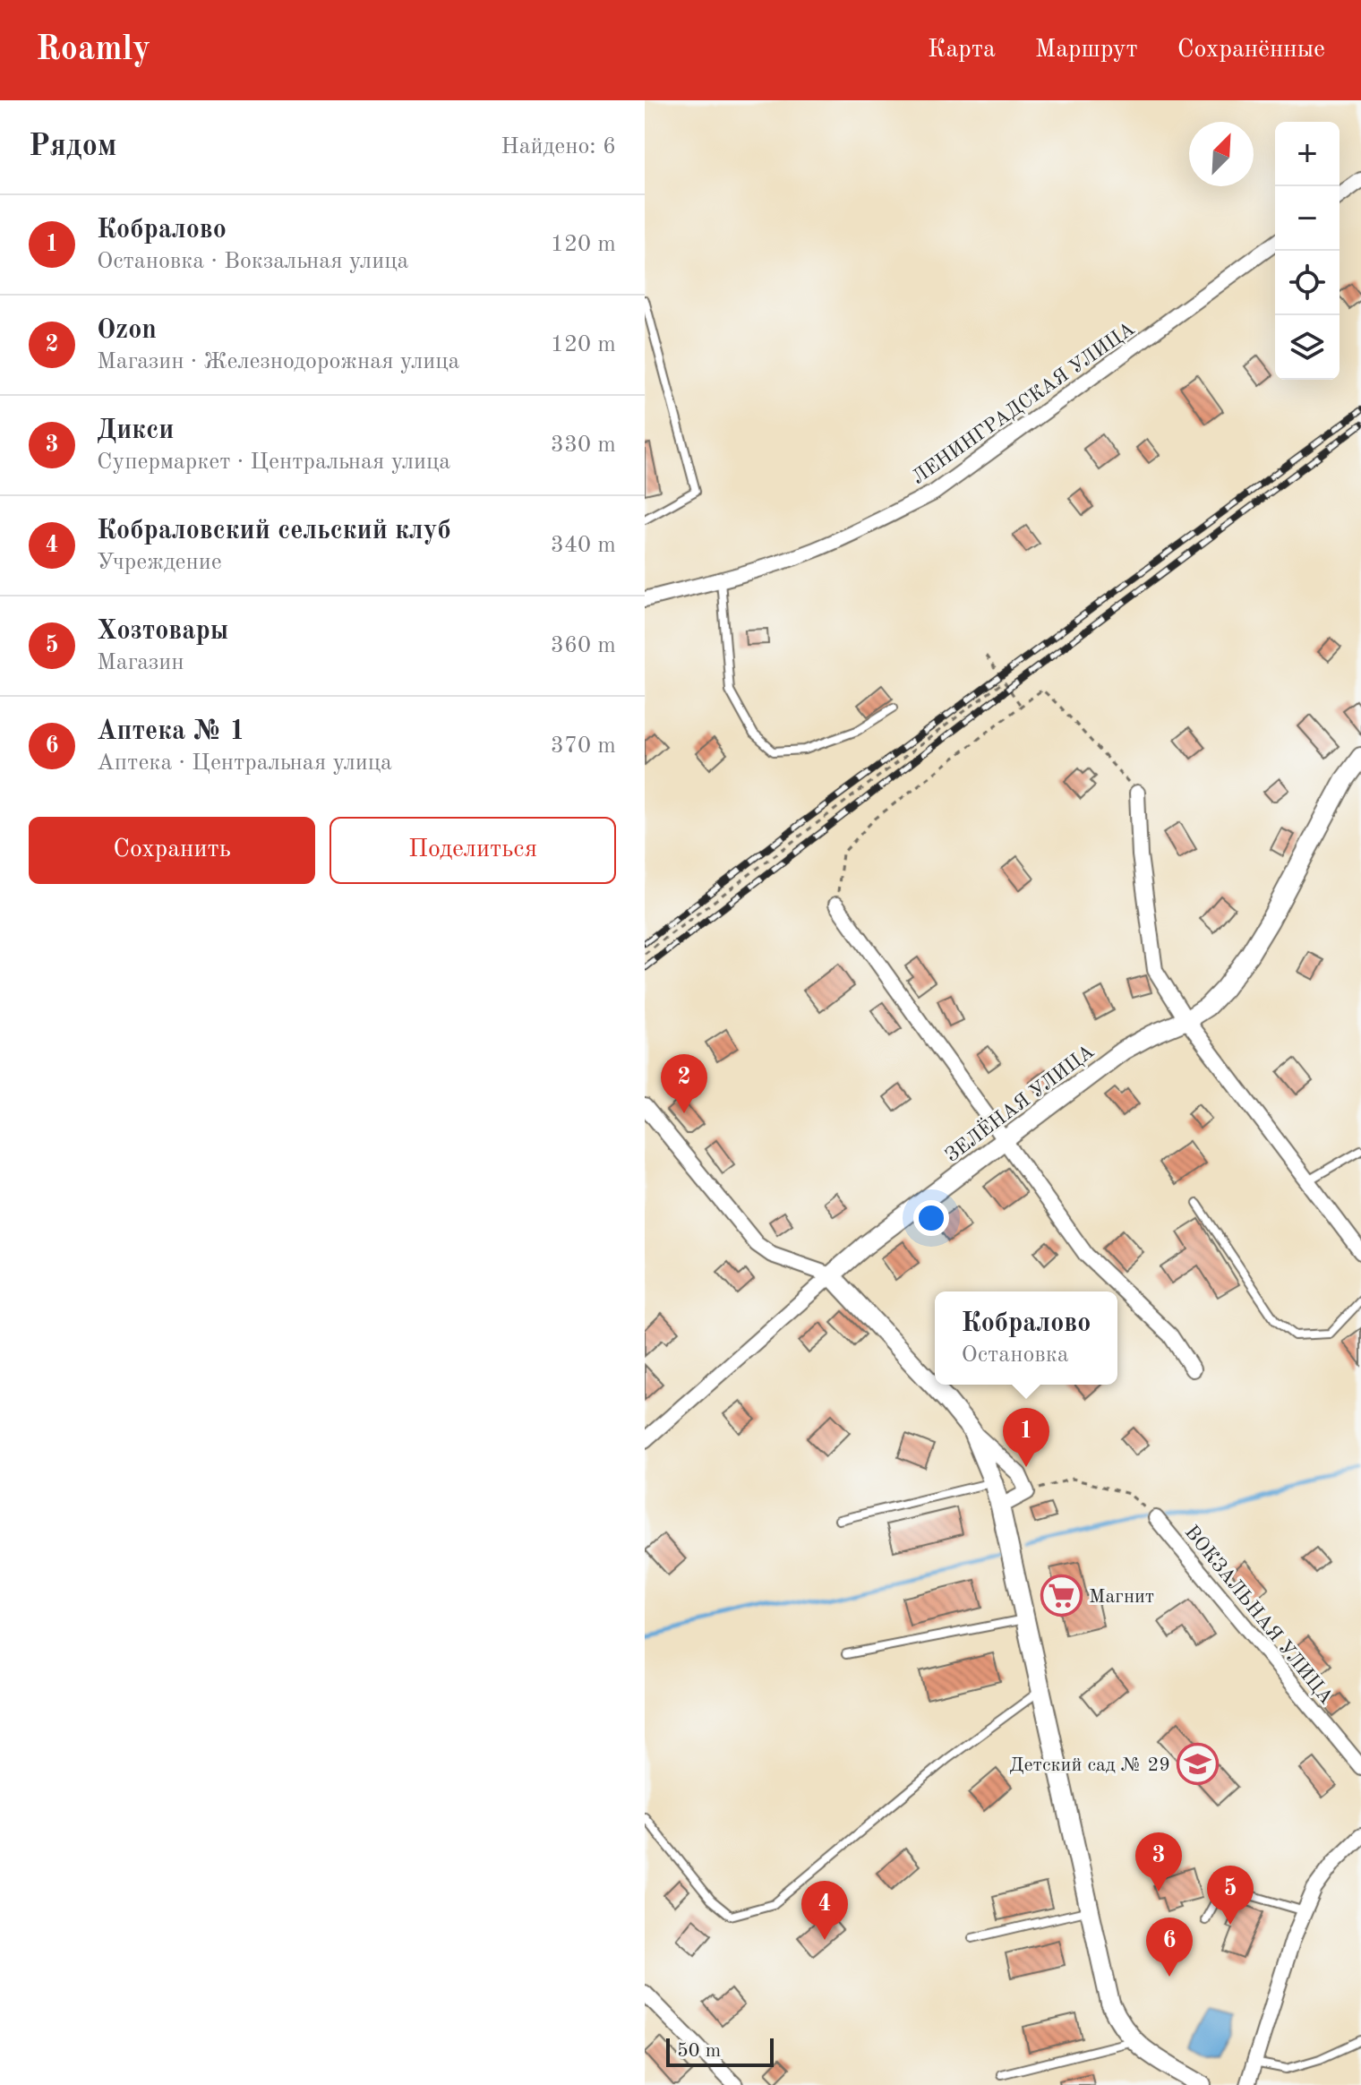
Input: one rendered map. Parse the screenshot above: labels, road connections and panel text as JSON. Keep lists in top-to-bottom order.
{
  "streets": {
    "street": ["ЛЕНИНГРАДСКАЯ УЛИЦА", "ЗЕЛЁНАЯ УЛИЦА", "ВОКЗАЛЬНАЯ УЛИЦА"]
  },
  "places": {
    "supermarket": ["Магнит"],
    "school or university": ["Детский сад № 29"]
  },
  "scale_bar": "50 m",
  "north": "top right",
  "page": {
    "header": "Roamly",
    "nav": ["Карта", "Маршрут", "Сохранённые"],
    "heading": ["Рядом", "Найдено: 6"],
    "map_buttons": ["+", "−"],
    "list": [
      {
        "mark": "1",
        "name": "Кобралово",
        "note": "Остановка · Вокзальная улица",
        "value": "120 m"
      },
      {
        "mark": "2",
        "name": "Ozon",
        "note": "Магазин · Железнодорожная улица",
        "value": "120 m"
      },
      {
        "mark": "3",
        "name": "Дикси",
        "note": "Супермаркет · Центральная улица",
        "value": "330 m"
      },
      {
        "mark": "4",
        "name": "Кобраловский сельский клуб",
        "note": "Учреждение",
        "value": "340 m"
      },
      {
        "mark": "5",
        "name": "Хозтовары",
        "note": "Магазин",
        "value": "360 m"
      },
      {
        "mark": "6",
        "name": "Аптека № 1",
        "note": "Аптека · Центральная улица",
        "value": "370 m"
      }
    ],
    "buttons": ["Сохранить", "Поделиться"],
    "pins": [
      "2",
      "1",
      "3",
      "5",
      "4",
      "6"
    ],
    "popup": ["Кобралово", "Остановка"],
    "scale": "50 m"
  }
}
